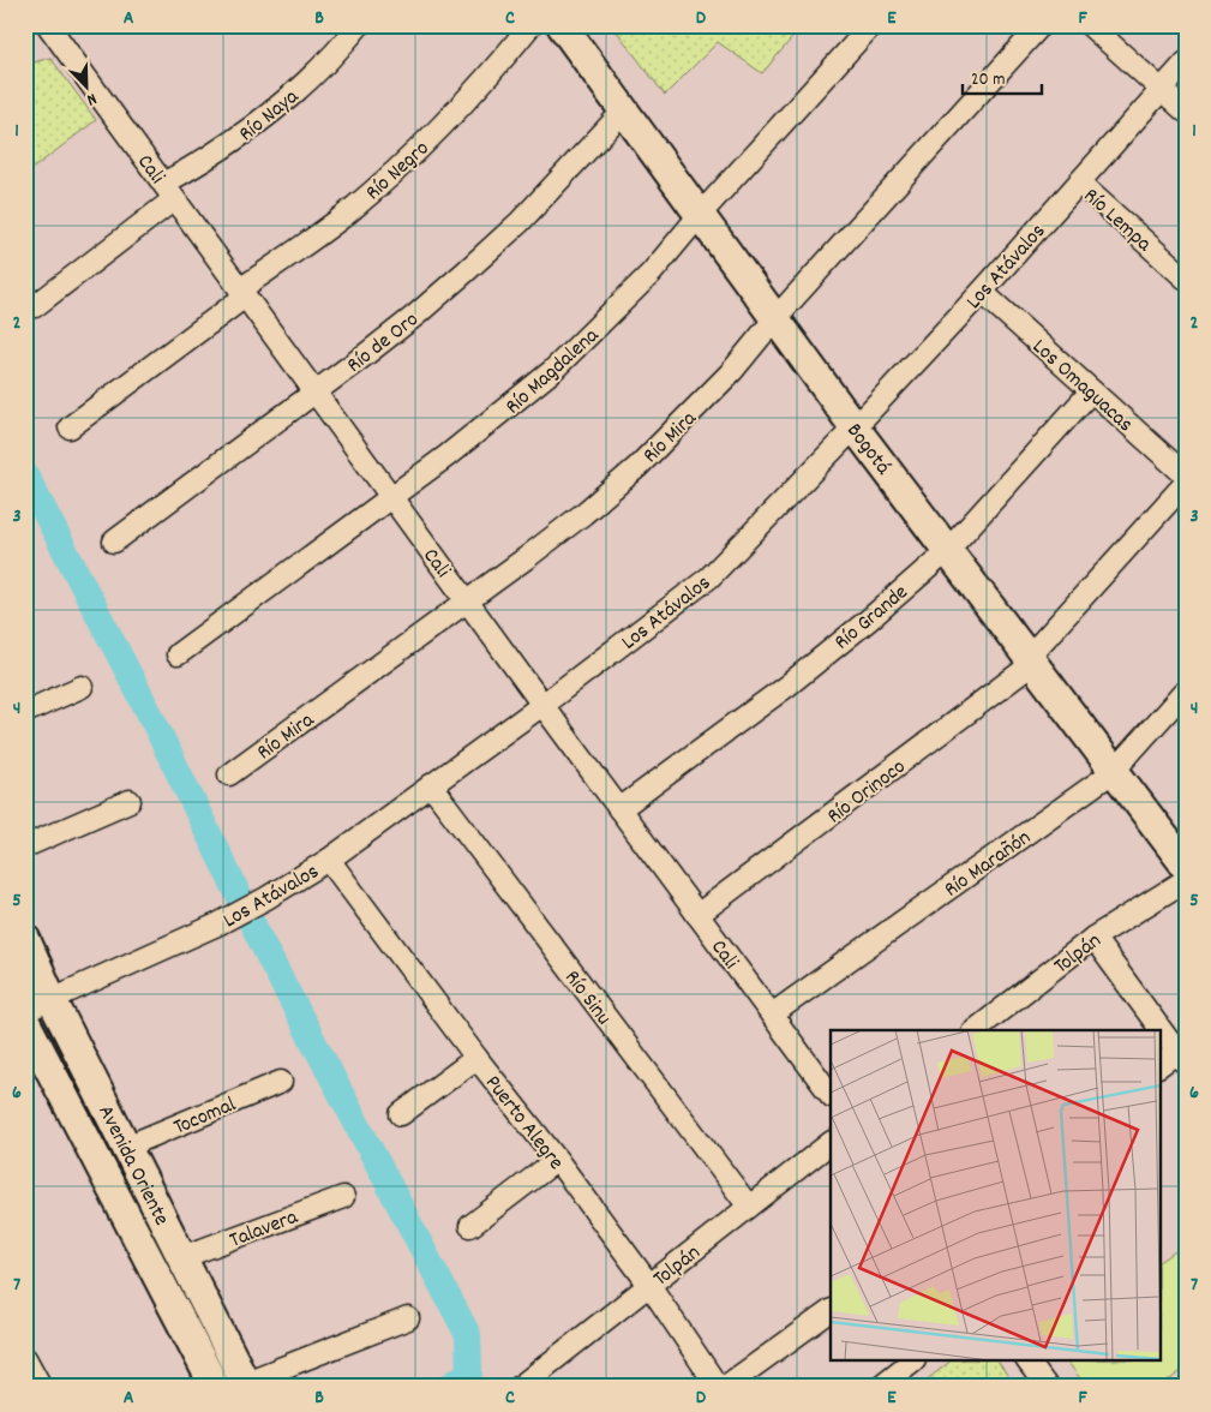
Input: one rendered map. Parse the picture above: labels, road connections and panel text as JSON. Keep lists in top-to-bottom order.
{
  "streets": {
    "street": [
      "Río Naya",
      "Cali",
      "Río Negro",
      "Río Lempa",
      "Los Atávalos",
      "Río de Oro",
      "Río Magdalena",
      "Los Omaguacas",
      "Río Mira",
      "Bogotá",
      "Río Grande",
      "Río Orinoco",
      "Río Marañón",
      "Tolpán",
      "Río Sinu",
      "Tocomal",
      "Puerto Alegre",
      "Avenida Oriente",
      "Talavera"
    ]
  },
  "crossings": [
    ["Río Naya", "Cali"],
    ["Cali", "Río Negro"],
    ["Cali", "Los Atávalos"],
    ["Cali", "Río de Oro"],
    ["Cali", "Río Magdalena"],
    ["Cali", "Río Mira"],
    ["Cali", "Río Grande"],
    ["Cali", "Río Orinoco"],
    ["Cali", "Río Marañón"],
    ["Río Lempa", "Los Atávalos"],
    ["Los Atávalos", "Los Omaguacas"],
    ["Los Atávalos", "Bogotá"],
    ["Los Atávalos", "Río Sinu"],
    ["Los Atávalos", "Puerto Alegre"],
    ["Los Atávalos", "Avenida Oriente"],
    ["Río de Oro", "Bogotá"],
    ["Río Magdalena", "Bogotá"],
    ["Los Omaguacas", "Río Grande"],
    ["Río Mira", "Bogotá"],
    ["Bogotá", "Río Grande"],
    ["Bogotá", "Río Orinoco"],
    ["Bogotá", "Río Marañón"],
    ["Tolpán", "Río Sinu"],
    ["Tolpán", "Puerto Alegre"],
    ["Tocomal", "Avenida Oriente"],
    ["Avenida Oriente", "Talavera"]
  ],
  "scale_bar": "20 m",
  "north": "bottom right",
  "grid": {
    "columns": [
      "A",
      "B",
      "C",
      "D",
      "E",
      "F"
    ],
    "rows": [
      "1",
      "2",
      "3",
      "4",
      "5",
      "6",
      "7"
    ]
  }
}
